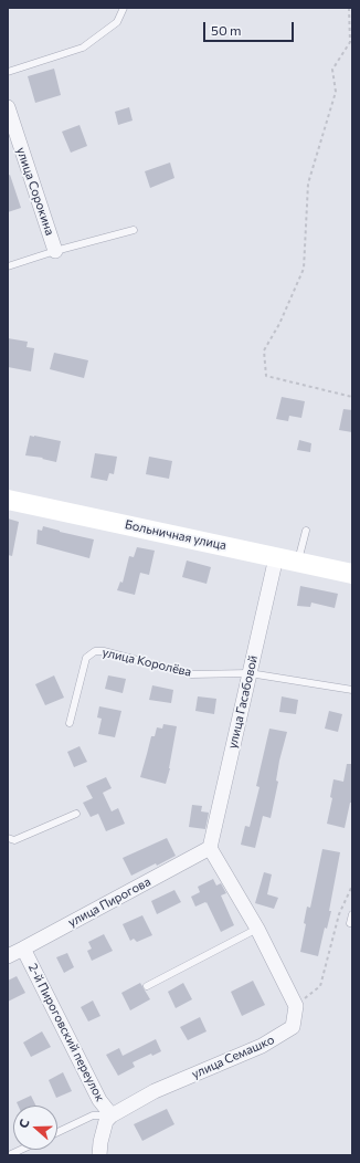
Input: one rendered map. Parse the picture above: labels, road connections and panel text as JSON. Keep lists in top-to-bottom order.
{
  "streets": {
    "street": [
      "улица Сорокина",
      "Больничная улица",
      "улица Гасабовой",
      "улица Пирогова",
      "2-й Пироговский переулок",
      "улица Семашко"
    ],
    "lane": ["улица Королёва"]
  },
  "crossings": [
    ["Больничная улица", "улица Гасабовой"],
    ["улица Королёва", "улица Гасабовой"],
    ["улица Гасабовой", "улица Пирогова"],
    ["улица Пирогова", "2-й Пироговский переулок"],
    ["2-й Пироговский переулок", "улица Семашко"]
  ],
  "scale_bar": "50 m",
  "north": "left"
}
